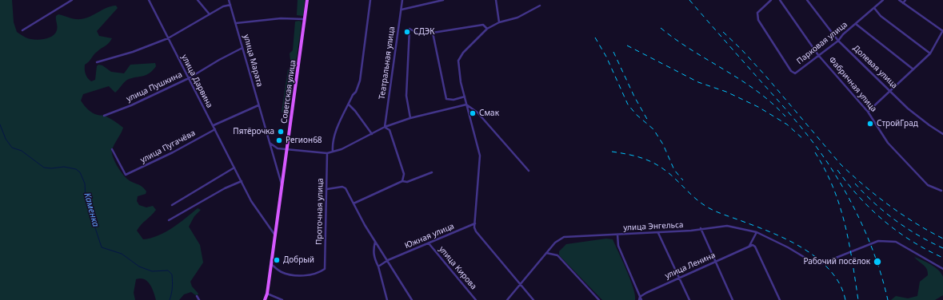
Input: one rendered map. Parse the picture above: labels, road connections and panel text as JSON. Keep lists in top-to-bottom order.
{
  "streets": {
    "main road": ["Советская улица"],
    "street": [
      "Парковая улица",
      "улица Марата",
      "Театральная улица",
      "Долевая улица",
      "улица Дарвина",
      "Фабричная улица",
      "улица Пушкина",
      "улица Пугачёва",
      "Проточная улица",
      "улица Энгельса",
      "Южная улица",
      "улица Ленина",
      "улица Кирова"
    ]
  },
  "crossings": [
    ["Парковая улица", "Долевая улица"],
    ["Парковая улица", "Фабричная улица"],
    ["улица Марата", "улица Пушкина"],
    ["улица Марата", "Советская улица"],
    ["улица Дарвина", "улица Пушкина"],
    ["улица Дарвина", "Советская улица"],
    ["улица Дарвина", "улица Пугачёва"],
    ["Советская улица", "Проточная улица"],
    ["Южная улица", "улица Кирова"]
  ],
  "water": ["Каменка"],
  "places": [
    "СДЭК",
    "Смак",
    "СтройГрад",
    "Пятёрочка",
    "Регион68",
    "Добрый",
    "Рабочий посёлок"
  ]
}
